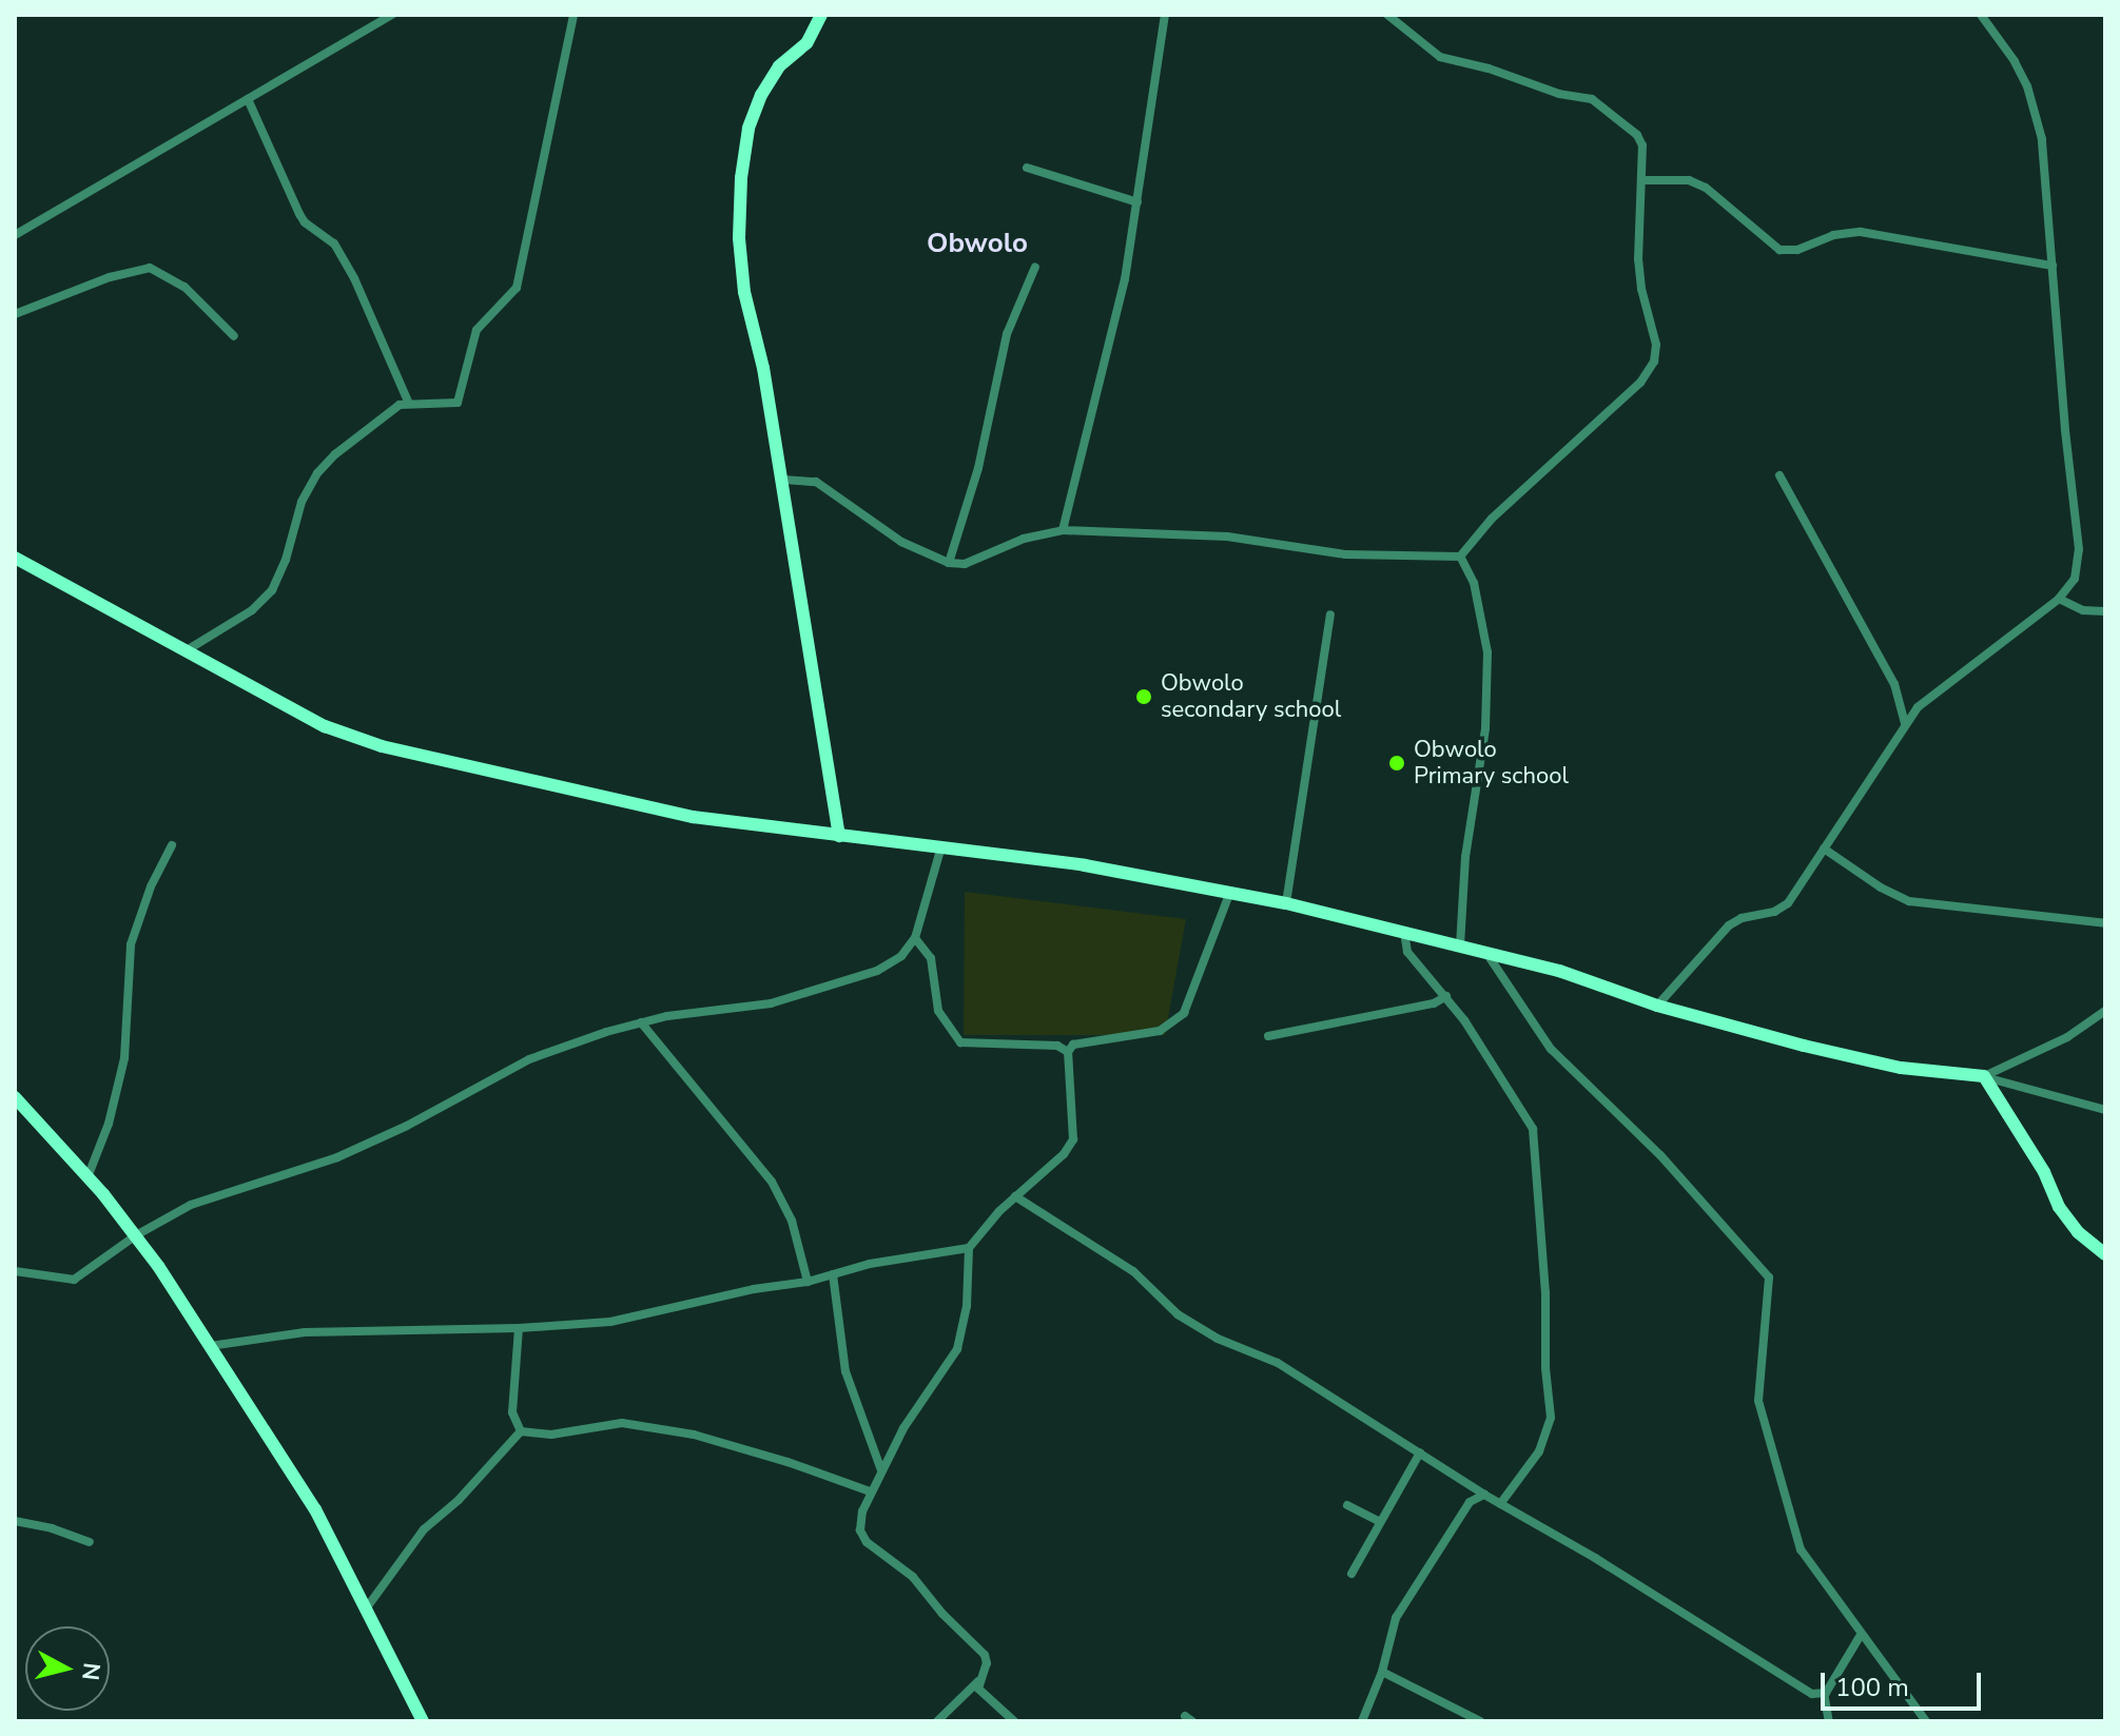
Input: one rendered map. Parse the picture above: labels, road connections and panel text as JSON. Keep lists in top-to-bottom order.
{
  "districts": ["Obwolo"],
  "places": ["Obwolo secondary school", "Obwolo Primary school"],
  "scale_bar": "100 m",
  "north": "right"
}
